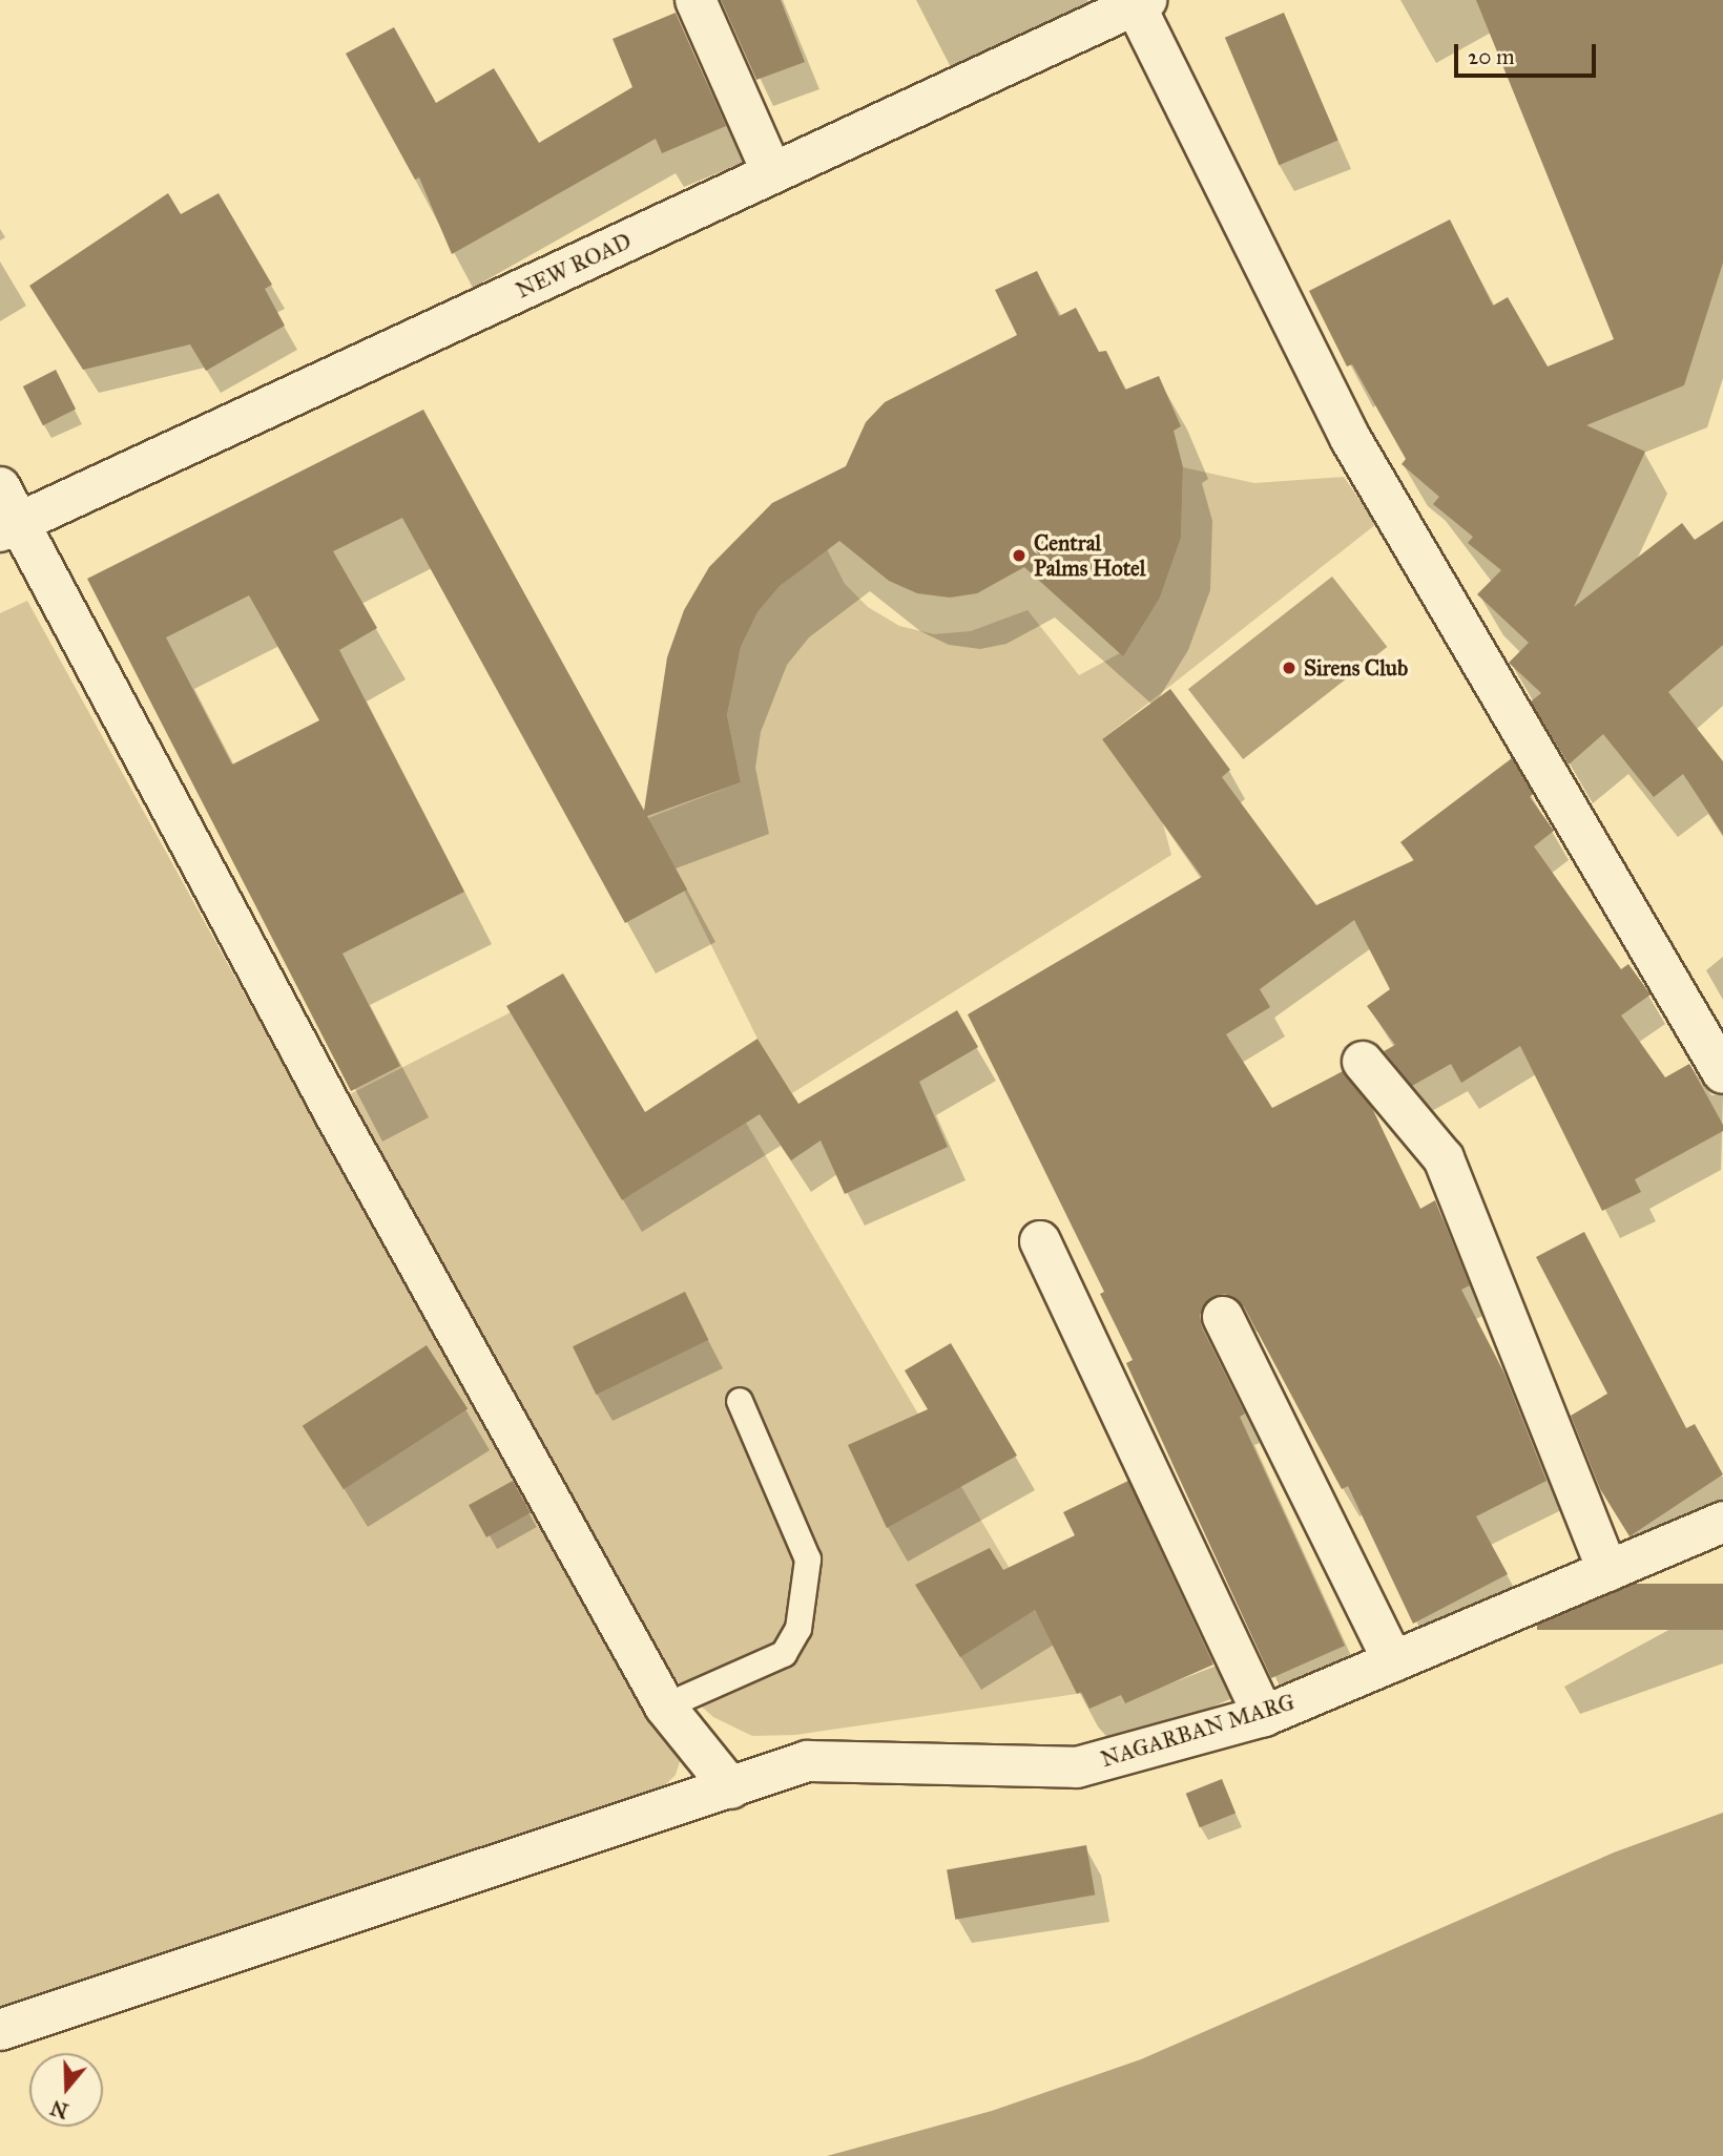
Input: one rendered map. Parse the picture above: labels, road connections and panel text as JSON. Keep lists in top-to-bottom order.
{
  "streets": {
    "street": ["NEW ROAD", "NAGARBAN MARG"]
  },
  "places": ["Central Palms Hotel", "Sirens Club"],
  "scale_bar": "20 m",
  "north": "bottom"
}
